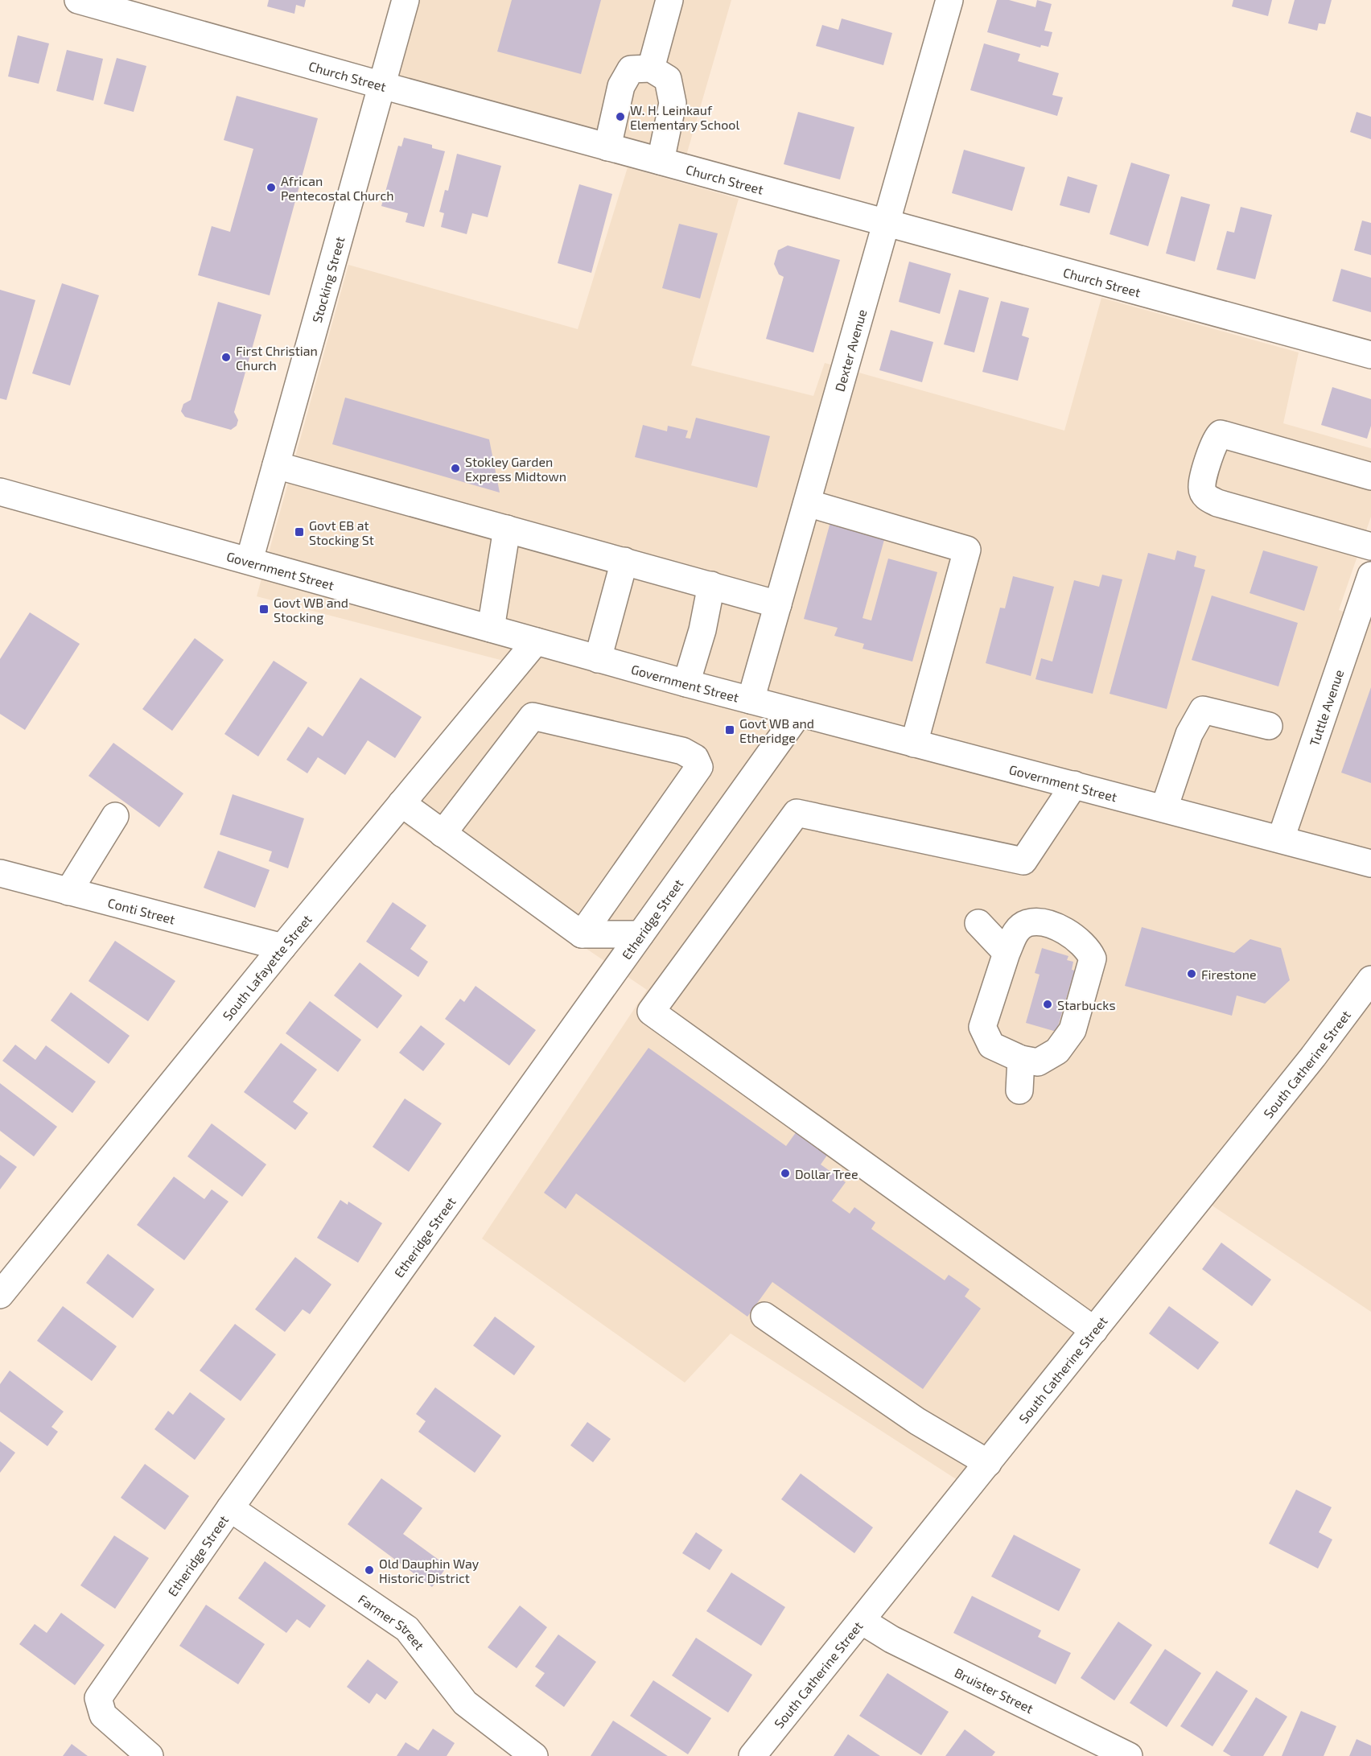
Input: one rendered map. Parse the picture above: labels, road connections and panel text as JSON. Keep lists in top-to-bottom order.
{
  "streets": {
    "street": [
      "Church Street",
      "Stocking Street",
      "Dexter Avenue",
      "Government Street",
      "Tuttle Avenue",
      "Conti Street",
      "Etheridge Street",
      "South Lafayette Street",
      "South Catherine Street",
      "Farmer Street",
      "Bruister Street"
    ]
  },
  "crossings": [
    ["Church Street", "Stocking Street"],
    ["Church Street", "Dexter Avenue"],
    ["Stocking Street", "Government Street"],
    ["Dexter Avenue", "Government Street"],
    ["Government Street", "Tuttle Avenue"],
    ["Government Street", "Etheridge Street"],
    ["Government Street", "South Lafayette Street"],
    ["Conti Street", "South Lafayette Street"],
    ["Etheridge Street", "Farmer Street"],
    ["South Catherine Street", "Bruister Street"]
  ],
  "places": {
    "other": [
      "W. H. Leinkauf Elementary School",
      "African Pentecostal Church",
      "First Christian Church",
      "Stokley Garden Express Midtown",
      "Firestone",
      "Starbucks",
      "Dollar Tree",
      "Old Dauphin Way Historic District"
    ],
    "transit": ["Govt EB at Stocking St", "Govt WB and Stocking", "Govt WB and Etheridge"]
  }
}
